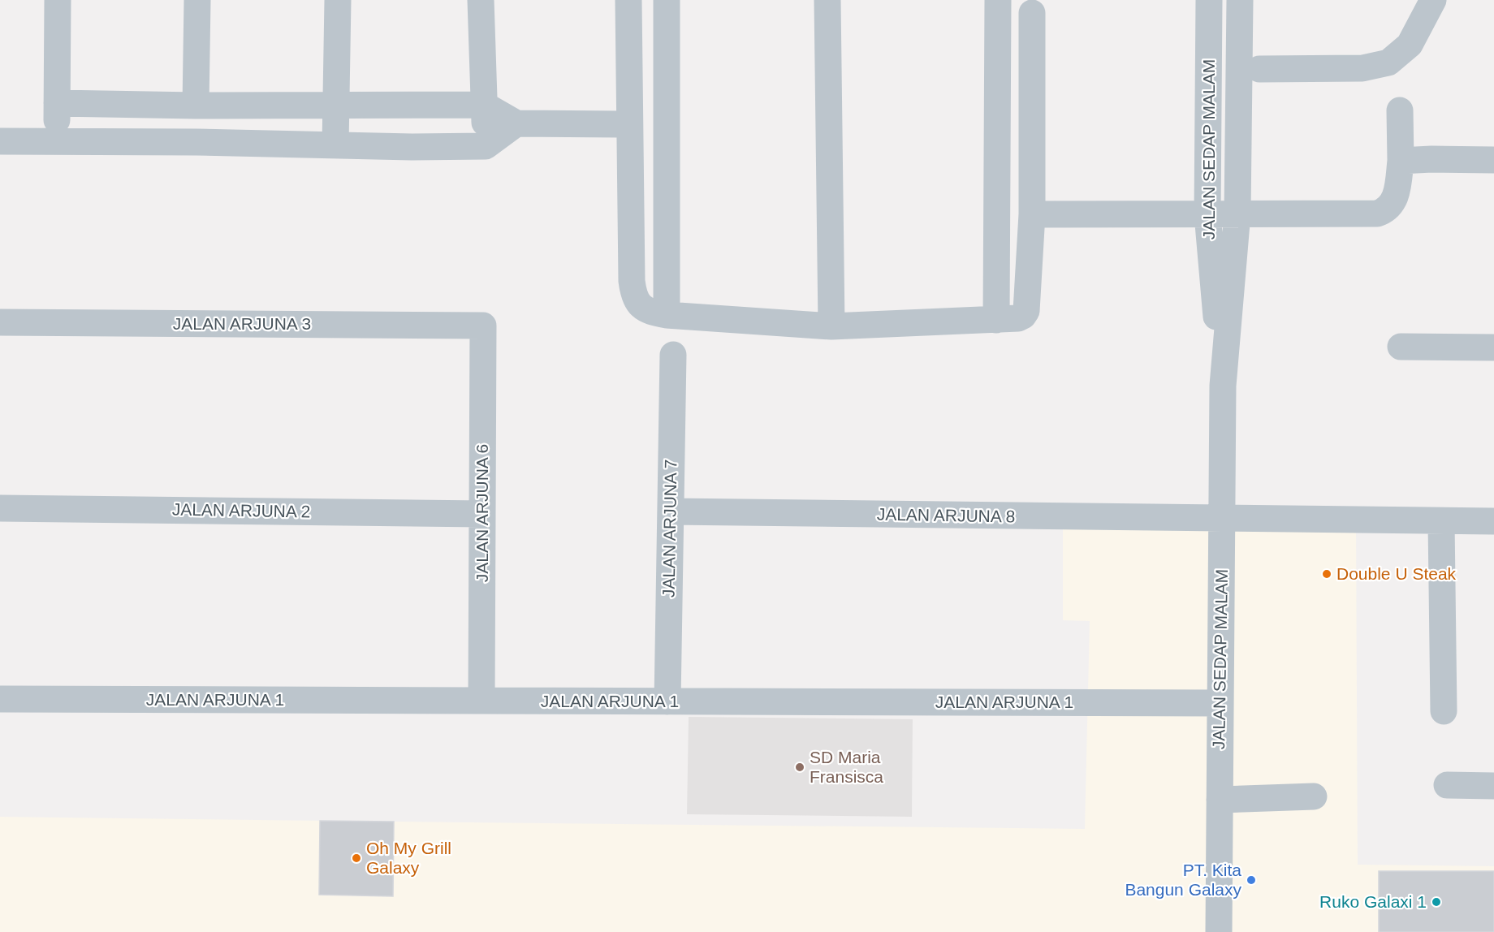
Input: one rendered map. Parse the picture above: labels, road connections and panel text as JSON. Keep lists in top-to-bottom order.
{
  "streets": {
    "street": [
      "JALAN SEDAP MALAM",
      "JALAN ARJUNA 3",
      "JALAN ARJUNA 2",
      "JALAN ARJUNA 6",
      "JALAN ARJUNA 8",
      "JALAN ARJUNA 7",
      "JALAN ARJUNA 1"
    ]
  },
  "crossings": [
    ["JALAN SEDAP MALAM", "JALAN ARJUNA 8"],
    ["JALAN SEDAP MALAM", "JALAN ARJUNA 1"],
    ["JALAN ARJUNA 3", "JALAN ARJUNA 6"],
    ["JALAN ARJUNA 2", "JALAN ARJUNA 6"],
    ["JALAN ARJUNA 6", "JALAN ARJUNA 1"],
    ["JALAN ARJUNA 8", "JALAN ARJUNA 7"],
    ["JALAN ARJUNA 7", "JALAN ARJUNA 1"]
  ],
  "places": [
    "Double U Steak",
    "SD Maria Fransisca",
    "Oh My Grill Galaxy",
    "PT. Kita Bangun Galaxy",
    "Ruko Galaxi 1"
  ]
}
